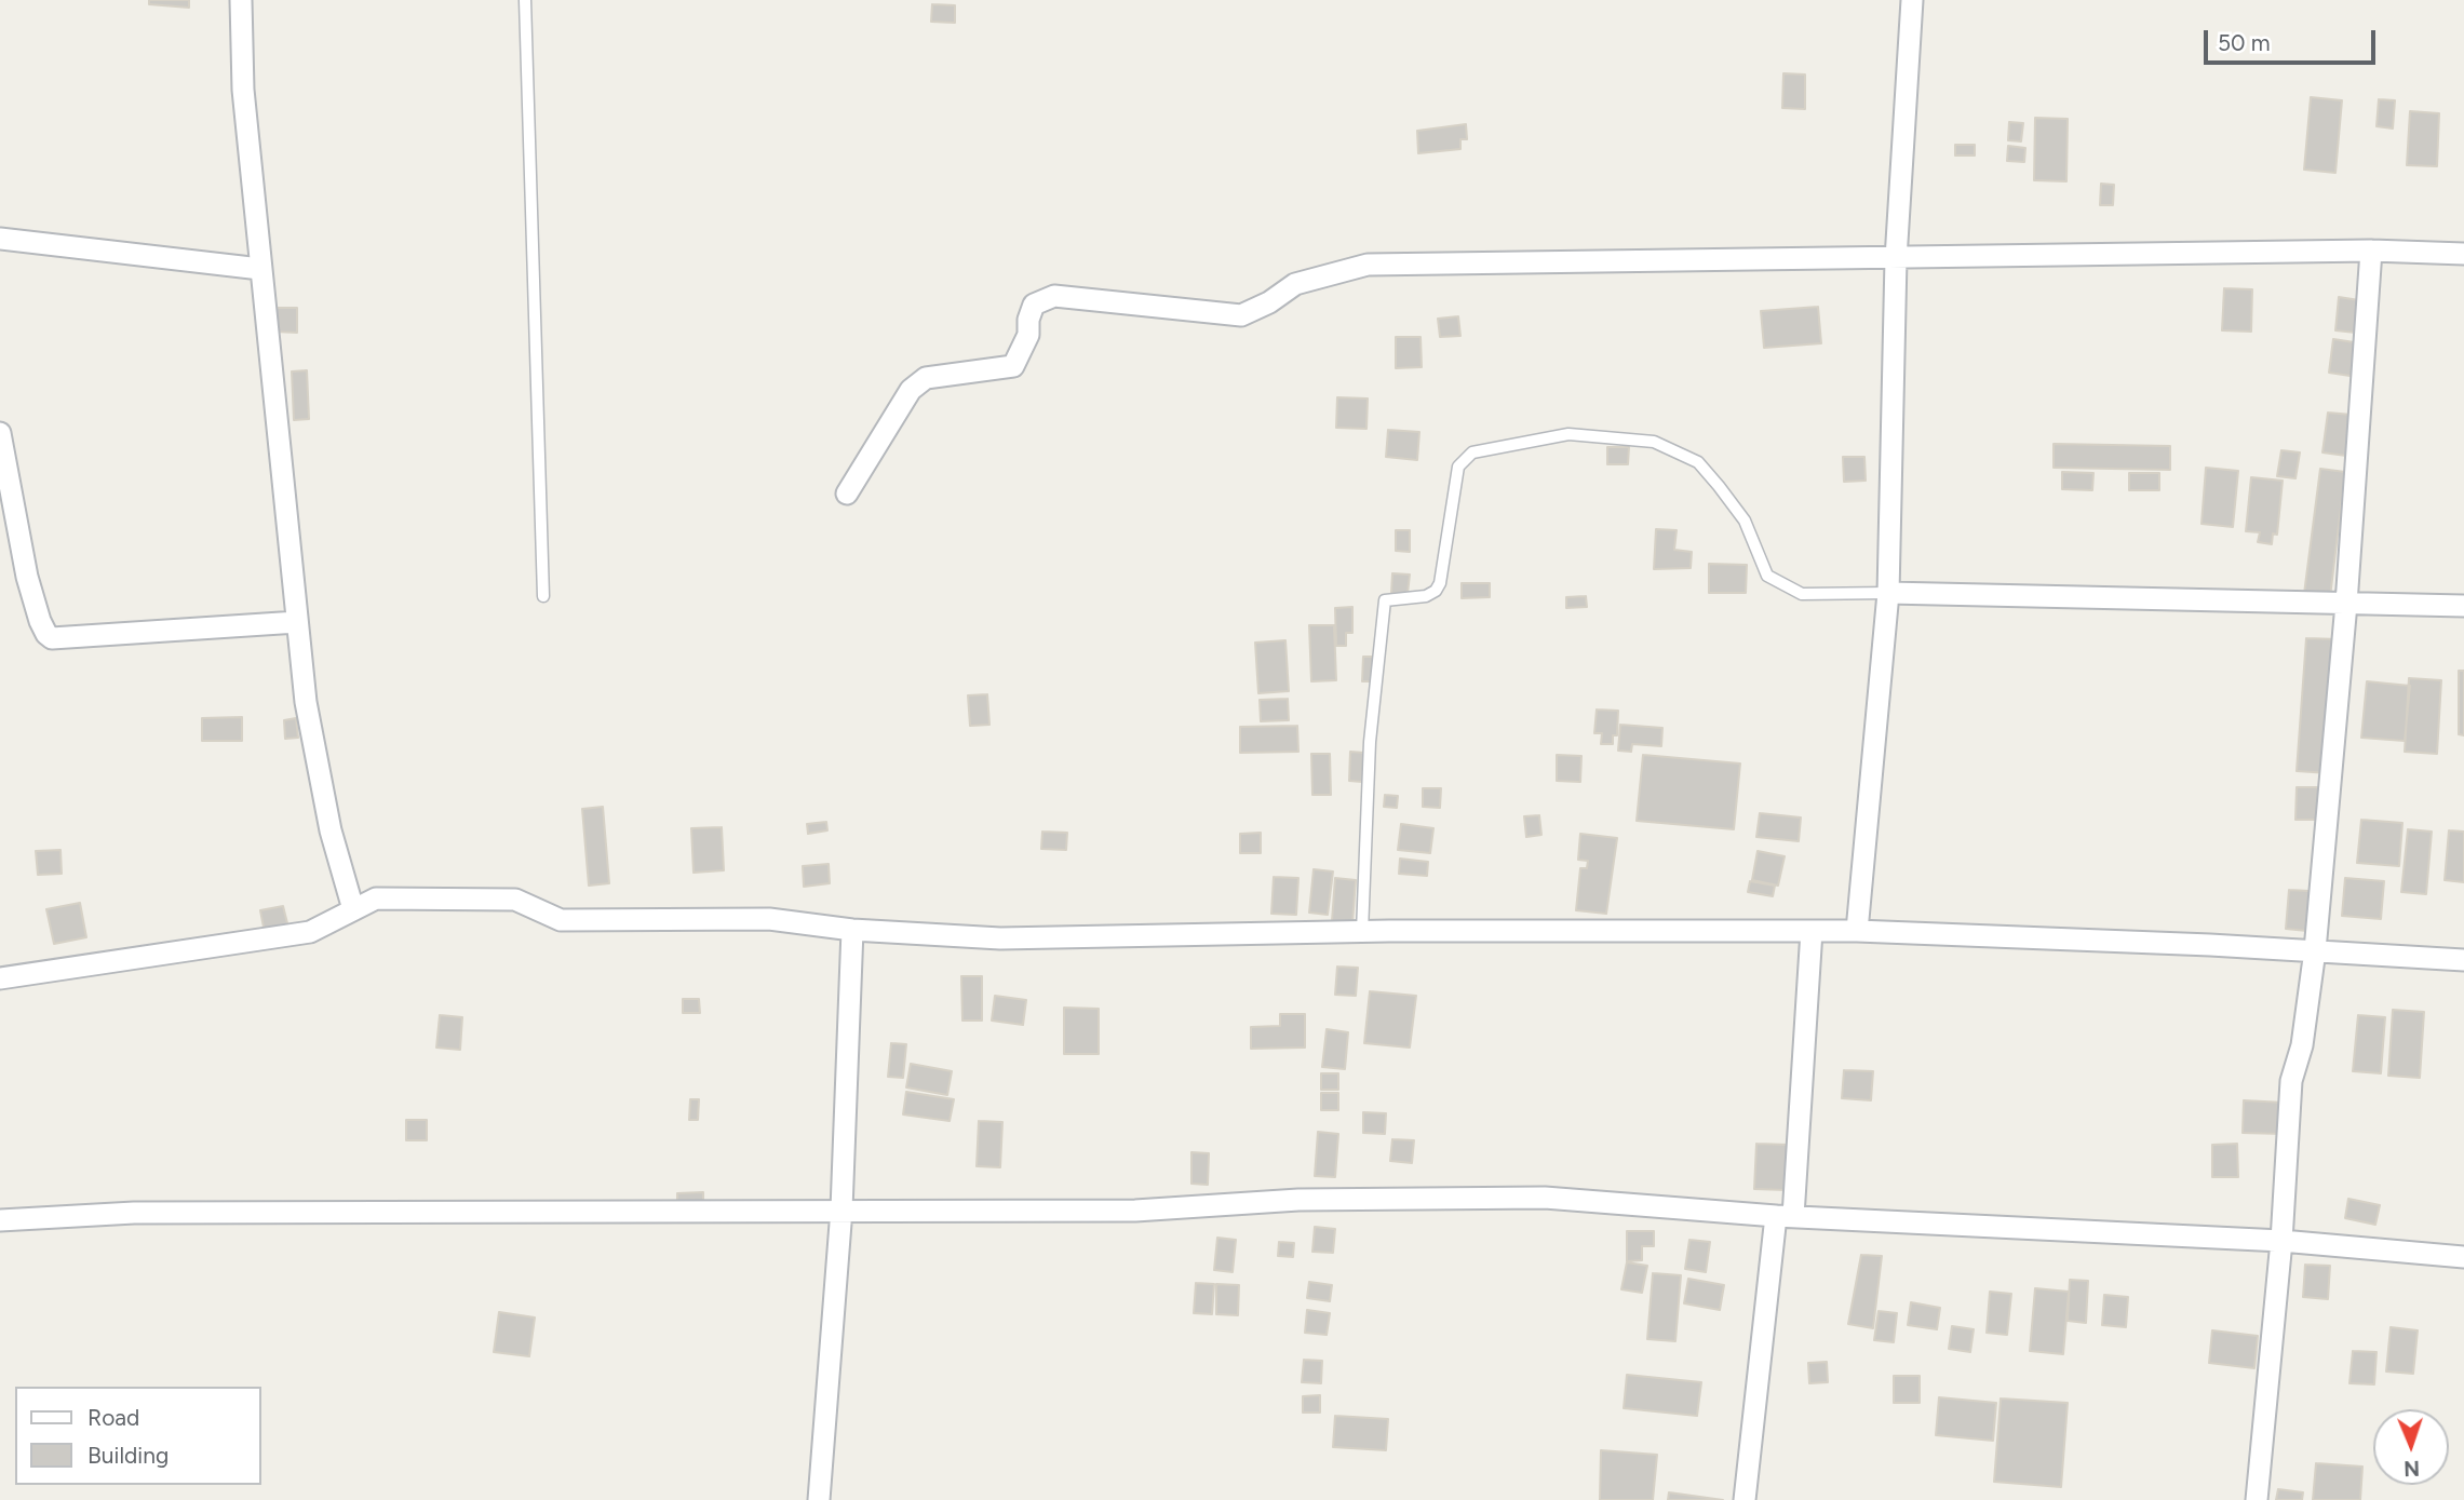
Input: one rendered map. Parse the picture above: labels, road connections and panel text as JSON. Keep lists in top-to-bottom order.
{
  "legend": ["Road", "Building"],
  "scale_bar": "50 m",
  "north": "bottom"
}
